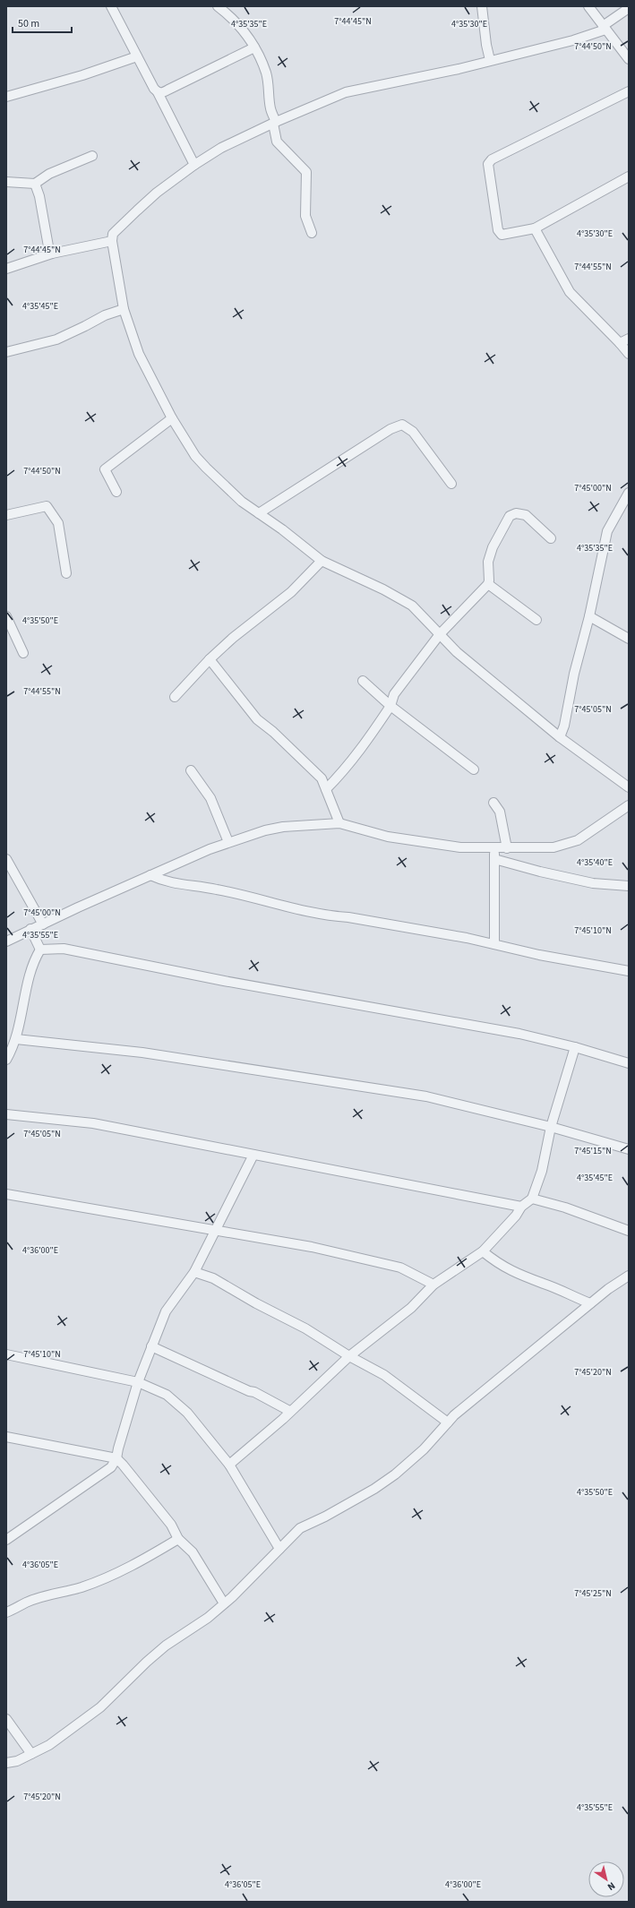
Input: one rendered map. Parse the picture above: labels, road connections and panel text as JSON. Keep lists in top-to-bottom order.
{
  "scale_bar": "50 m",
  "north": "bottom right",
  "coordinates": [
    "7°44'45\"N",
    "4°35'35\"E",
    "4°35'30\"E",
    "7°44'50\"N",
    "7°44'55\"N",
    "4°35'45\"E",
    "7°45'00\"N",
    "4°35'50\"E",
    "7°45'05\"N",
    "4°35'40\"E",
    "7°45'10\"N",
    "4°35'55\"E",
    "7°45'15\"N",
    "4°36'00\"E",
    "7°45'20\"N",
    "4°36'05\"E",
    "7°45'25\"N"
  ]
}
